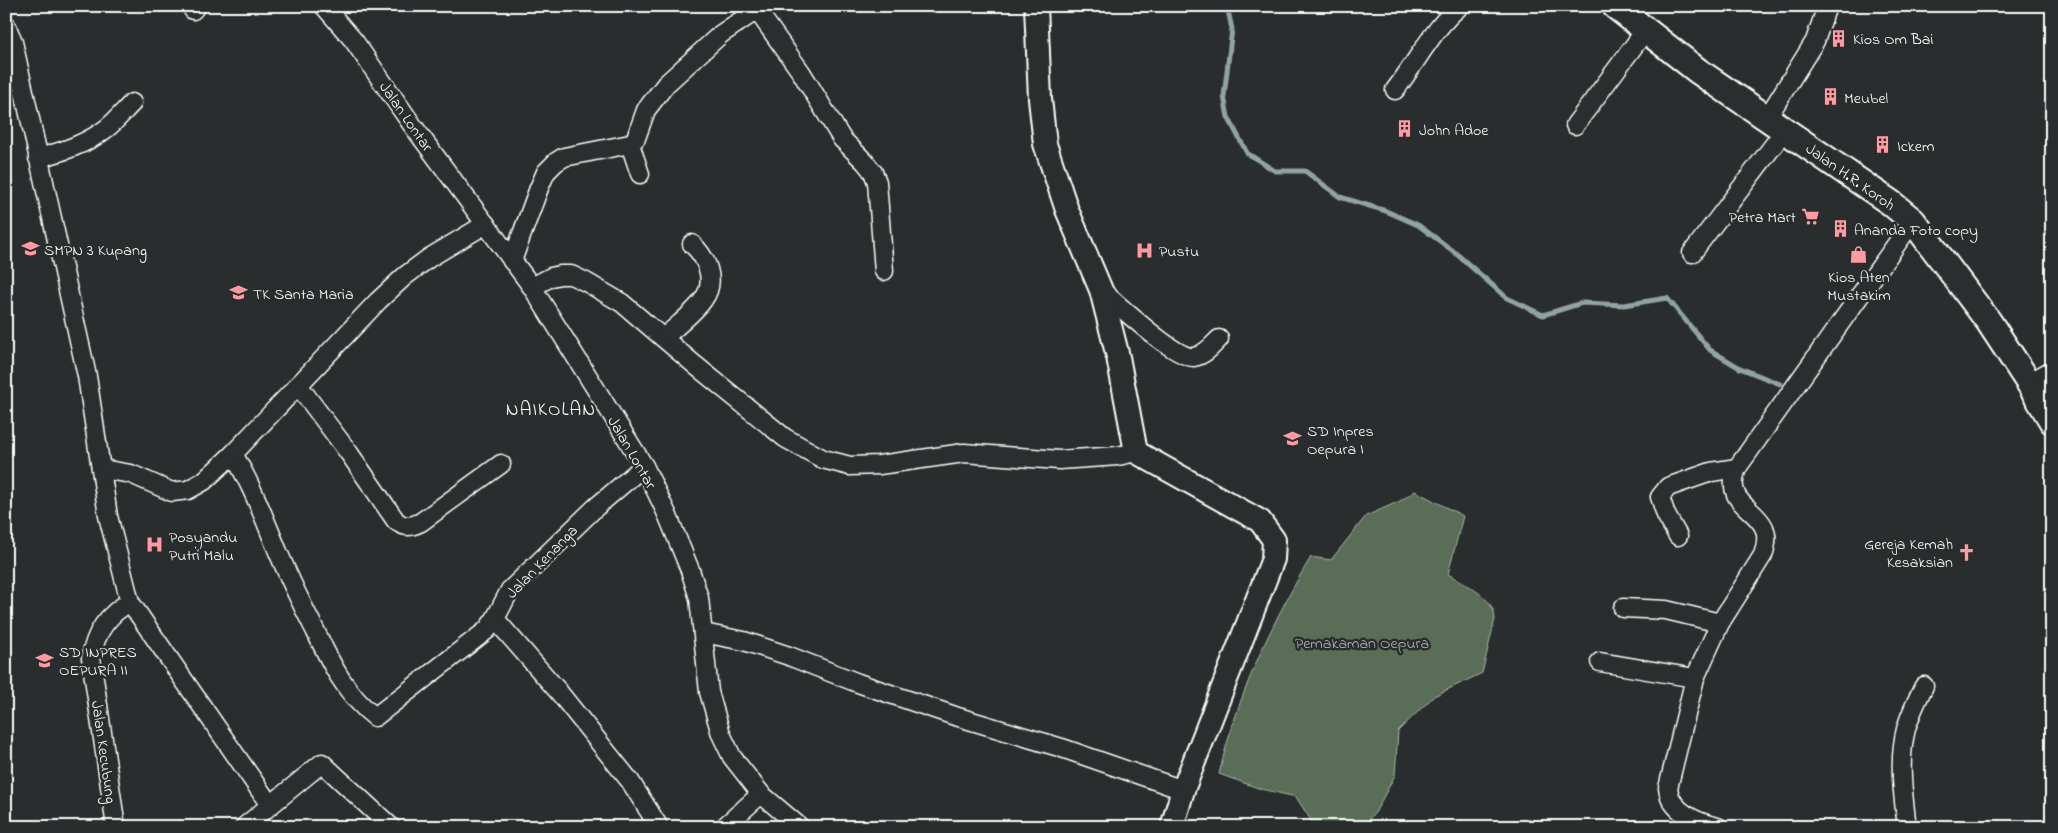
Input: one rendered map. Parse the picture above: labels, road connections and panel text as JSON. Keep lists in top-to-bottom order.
{
  "streets": {
    "main road": ["Jalan H.R. Koroh"],
    "street": ["Jalan Lontar", "Jalan Kenanga", "Jalan Kecubung"]
  },
  "crossings": [
    ["Jalan Lontar", "Jalan Kenanga"]
  ],
  "districts": ["NAIKOLAN"],
  "parks": ["Pemakaman Oepura"],
  "places": {
    "building": [
      "Kios Om Bai",
      "Meubel",
      "John Adoe",
      "Ickem",
      "Ananda Foto copy"
    ],
    "supermarket": ["Petra Mart"],
    "school or university": [
      "SMPN 3 Kupang",
      "TK Santa Maria",
      "SD Inpres Oepura I",
      "SD INPRES OEPURA II"
    ],
    "hospital": ["Pustu", "Posyandu Putri Malu"],
    "shop": ["Kios Aten Mustakim"],
    "church": ["Gereja Kemah Kesaksian"]
  }
}
